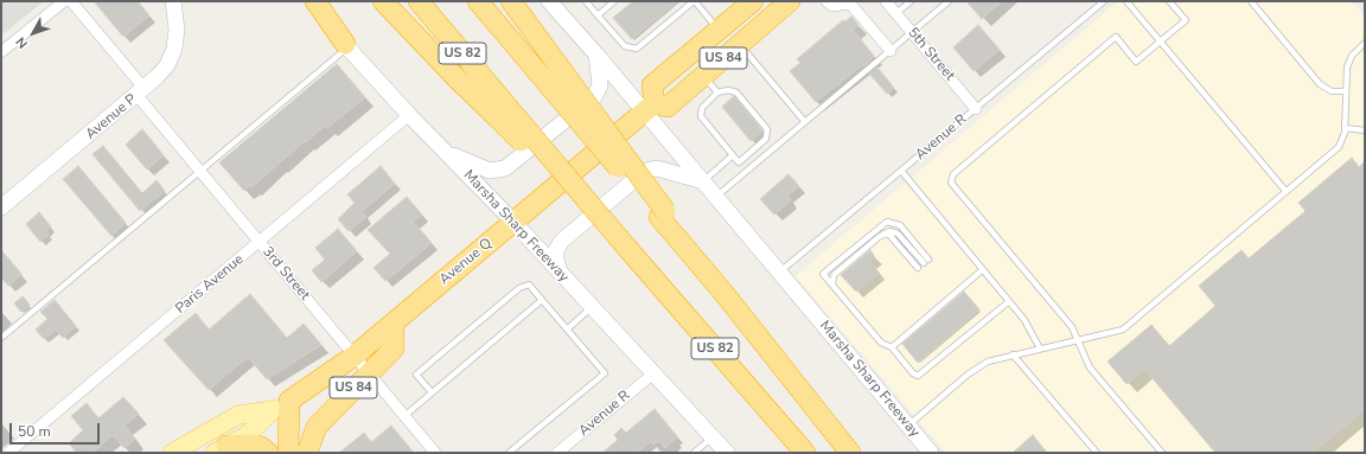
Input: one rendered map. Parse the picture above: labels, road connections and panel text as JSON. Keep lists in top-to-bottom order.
{
  "streets": {
    "highway": ["US 82", "US 84", "Avenue Q"],
    "main road": ["Avenue P", "Marsha Sharp Freeway"],
    "street": [
      "5th Street",
      "Avenue R",
      "3rd Street",
      "Paris Avenue"
    ]
  },
  "crossings": [
    ["5th Street", "Avenue R"],
    ["US 84", "Marsha Sharp Freeway"],
    ["US 84", "Avenue Q"],
    ["US 84", "3rd Street"],
    ["Avenue P", "3rd Street"],
    ["Avenue R", "Marsha Sharp Freeway"],
    ["Marsha Sharp Freeway", "Avenue Q"],
    ["Marsha Sharp Freeway", "Paris Avenue"],
    ["Avenue Q", "3rd Street"],
    ["3rd Street", "Paris Avenue"]
  ],
  "scale_bar": "50 m",
  "north": "bottom left"
}
